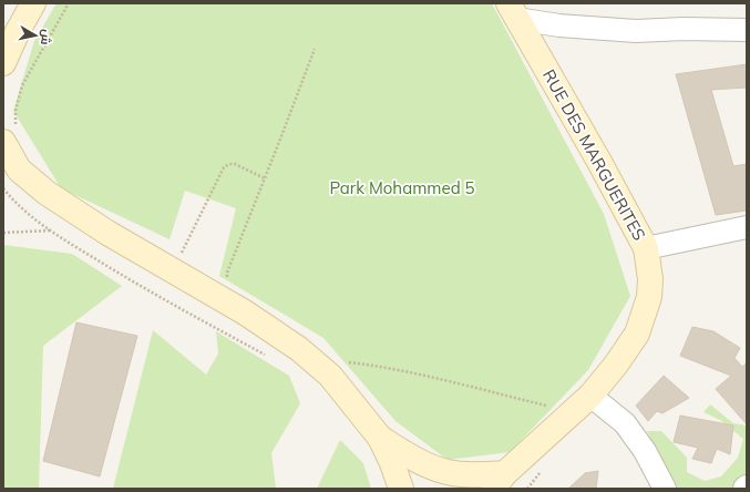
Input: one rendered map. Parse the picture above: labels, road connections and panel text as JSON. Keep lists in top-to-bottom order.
{
  "streets": {
    "main road": ["RUE DES MARGUERITES"]
  },
  "parks": ["Park Mohammed 5"],
  "north": "right"
}
